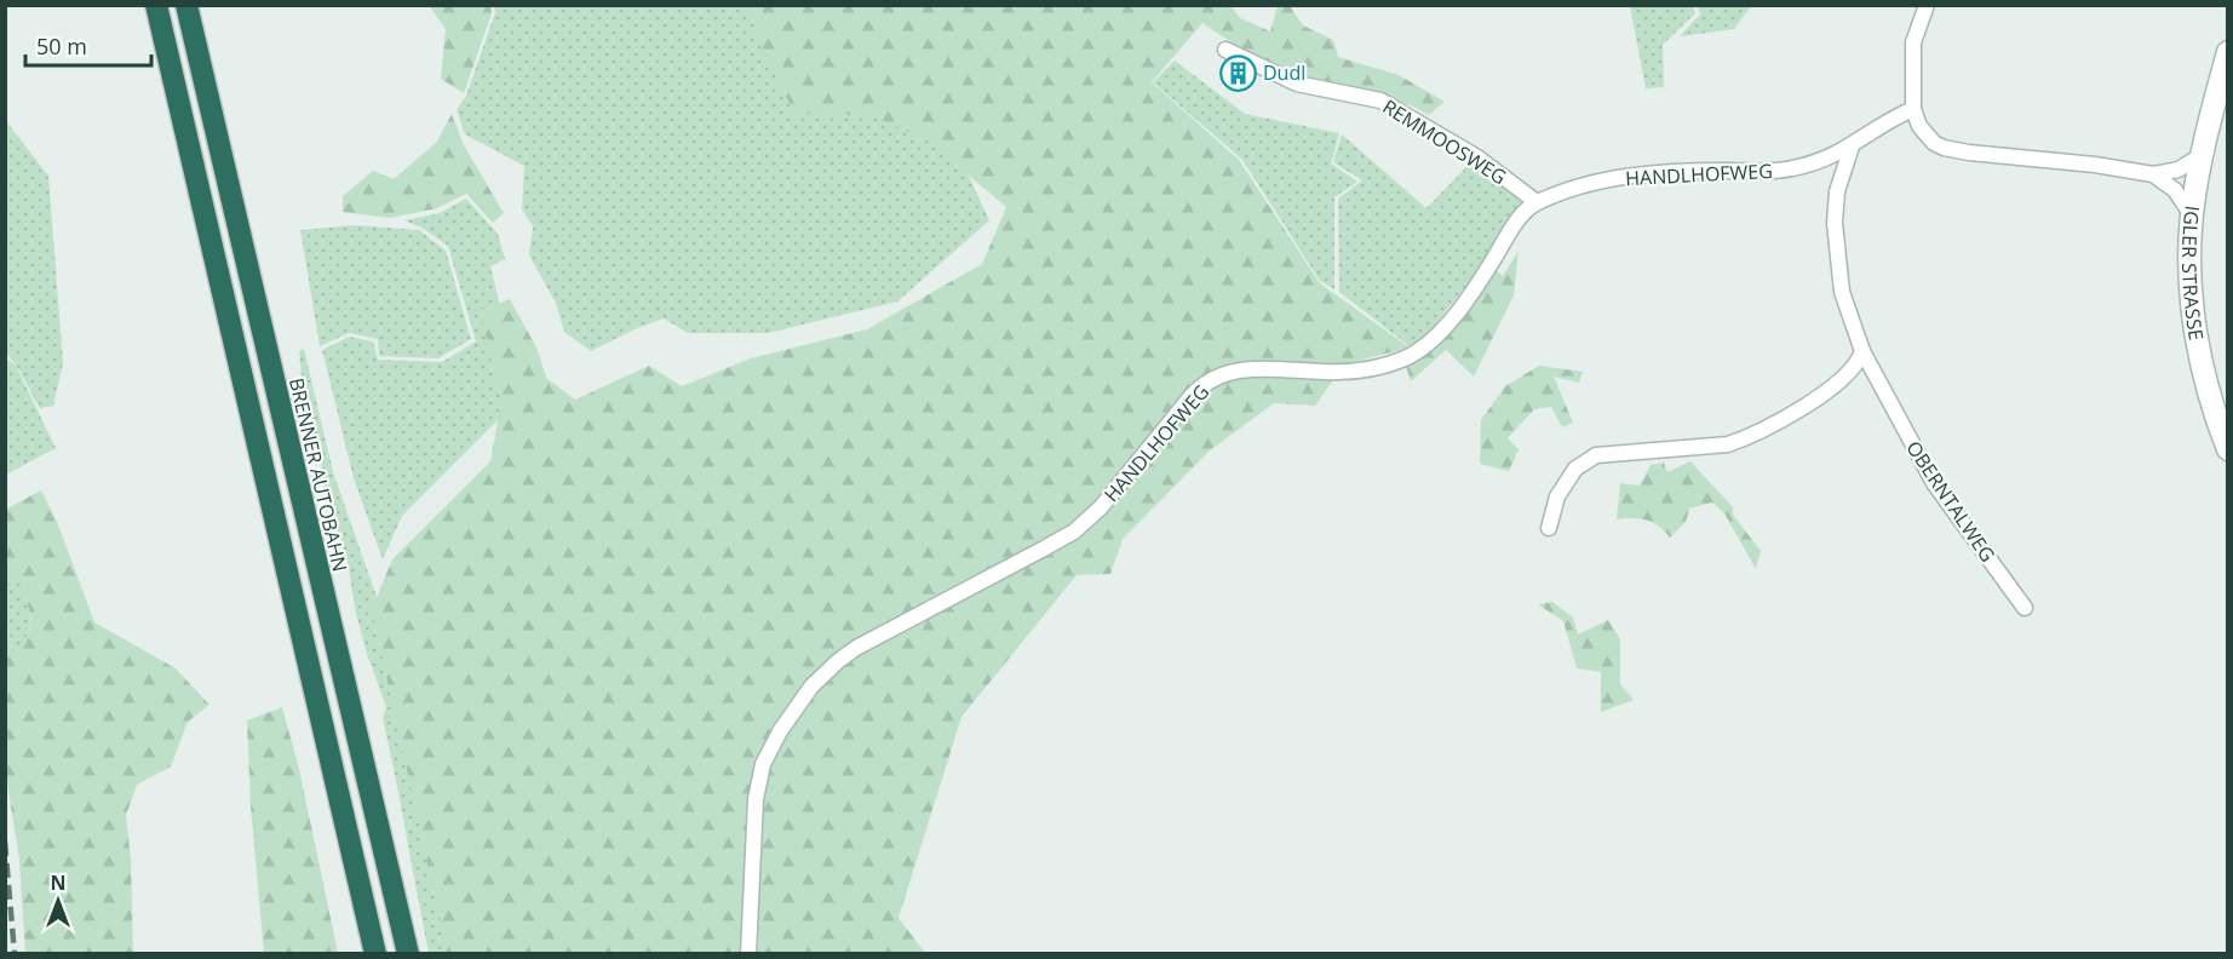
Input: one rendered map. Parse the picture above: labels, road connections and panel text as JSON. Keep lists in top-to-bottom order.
{
  "streets": {
    "highway": ["BRENNER AUTOBAHN"],
    "main road": ["IGLER STRASSE"],
    "street": ["REMMOOSWEG", "HANDLHOFWEG", "OBERNTALWEG"]
  },
  "crossings": [
    ["REMMOOSWEG", "HANDLHOFWEG"],
    ["HANDLHOFWEG", "OBERNTALWEG"]
  ],
  "places": {
    "building": ["Dudl"]
  },
  "scale_bar": "50 m",
  "north": "top"
}
